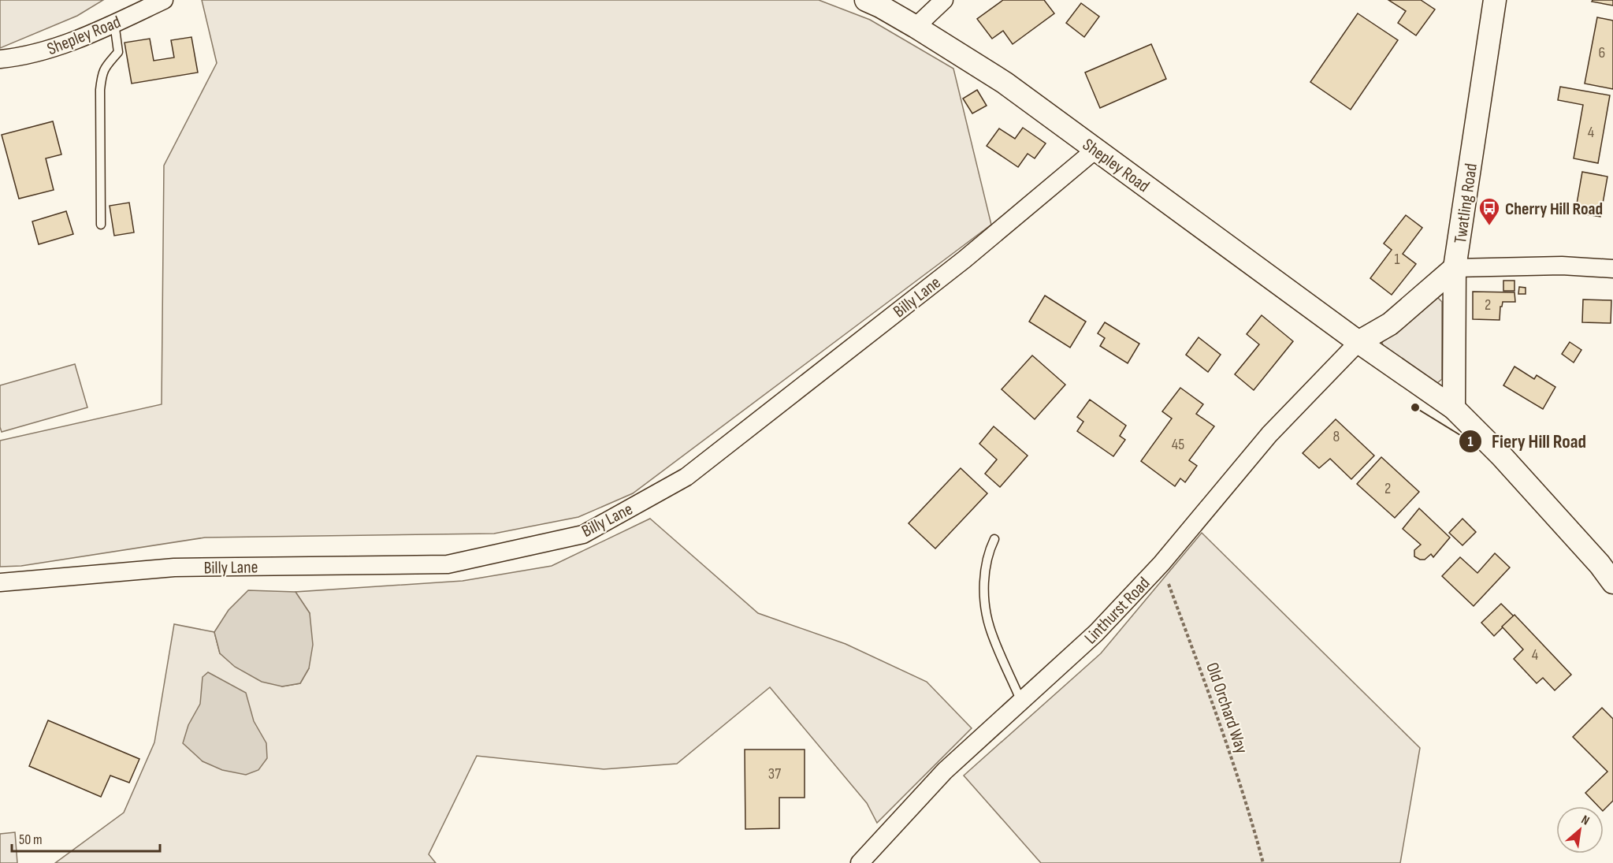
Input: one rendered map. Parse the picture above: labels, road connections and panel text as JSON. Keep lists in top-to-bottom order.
{
  "streets": {
    "street": [
      "Shepley Road",
      "Twatling Road",
      "Billy Lane",
      "Linthurst Road"
    ],
    "path": ["Old Orchard Way"]
  },
  "crossings": [
    ["Shepley Road", "Twatling Road"],
    ["Shepley Road", "Billy Lane"],
    ["Shepley Road", "Linthurst Road"],
    ["Linthurst Road", "Old Orchard Way"]
  ],
  "places": {
    "bus stop": ["Cherry Hill Road"],
    "other": ["Fiery Hill Road"]
  },
  "house_numbers": [
    "6",
    "4",
    "1",
    "2",
    "8",
    "45",
    "2",
    "4",
    "37"
  ],
  "scale_bar": "50 m",
  "north": "top right"
}
